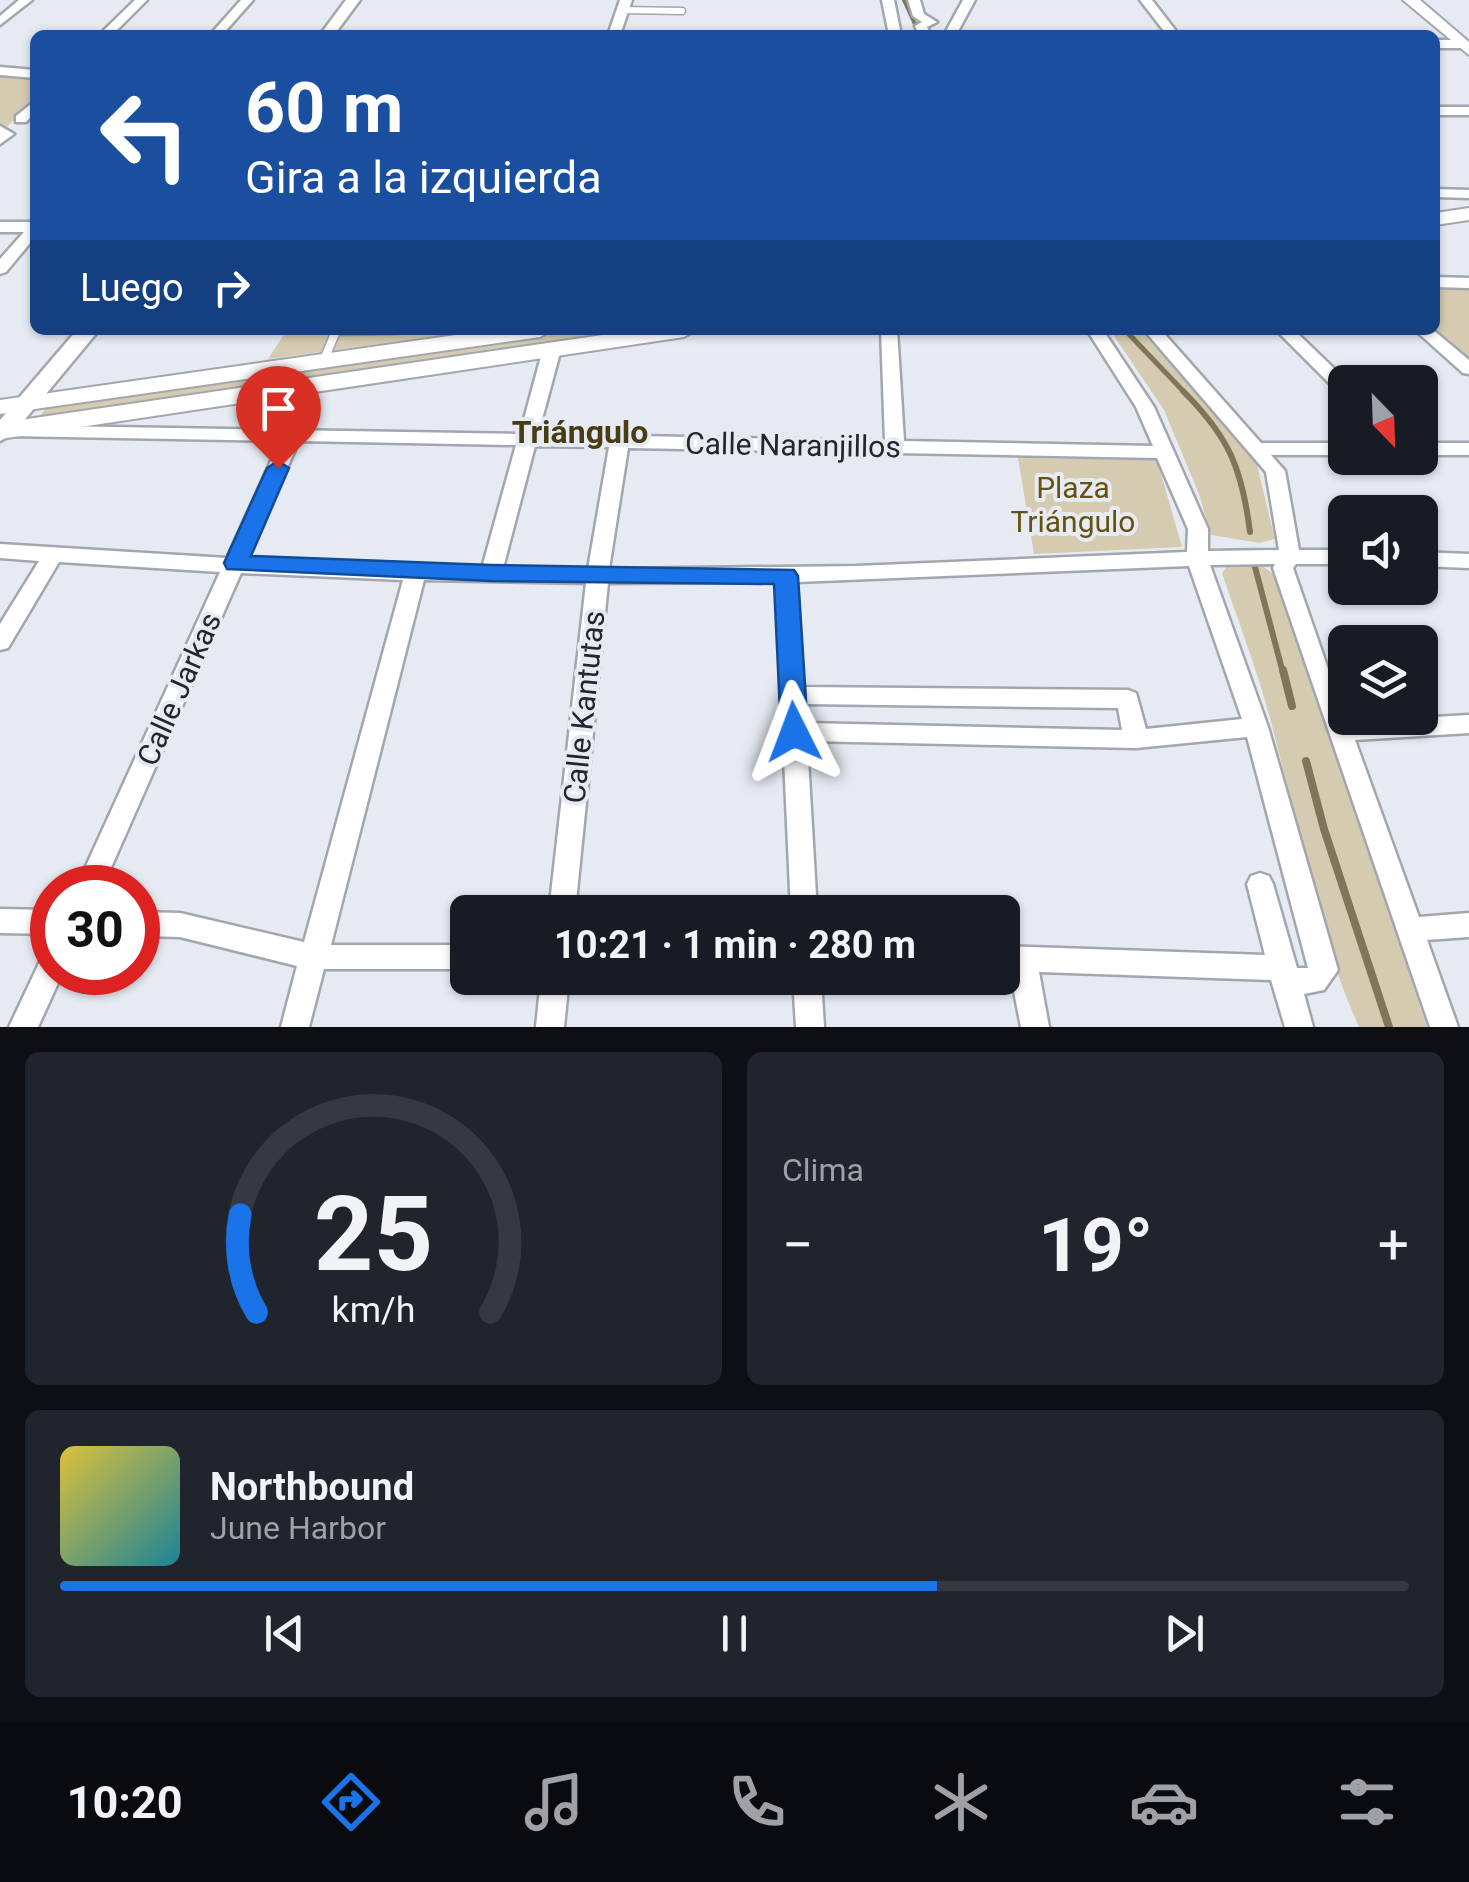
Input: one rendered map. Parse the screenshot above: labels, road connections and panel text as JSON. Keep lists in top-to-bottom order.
{
  "streets": {
    "street": ["Calle Naranjillos", "Calle Jarkas", "Calle Kantutas"]
  },
  "crossings": [
    ["Calle Naranjillos", "Calle Jarkas"],
    ["Calle Naranjillos", "Calle Kantutas"]
  ],
  "districts": ["Triángulo"],
  "parks": ["Plaza Triángulo"],
  "north": "bottom right",
  "page": {
    "turn": ["60 m", "Gira a la izquierda"],
    "then": "Luego",
    "limit": "30",
    "trip": "10:21 · 1 min · 280 m",
    "tile": "Clima",
    "heat": ["−", "19°", "+"],
    "song": ["Northbound", "June Harbor"],
    "tabs": "10:20",
    "gauge": ["25", "km/h"]
  }
}
